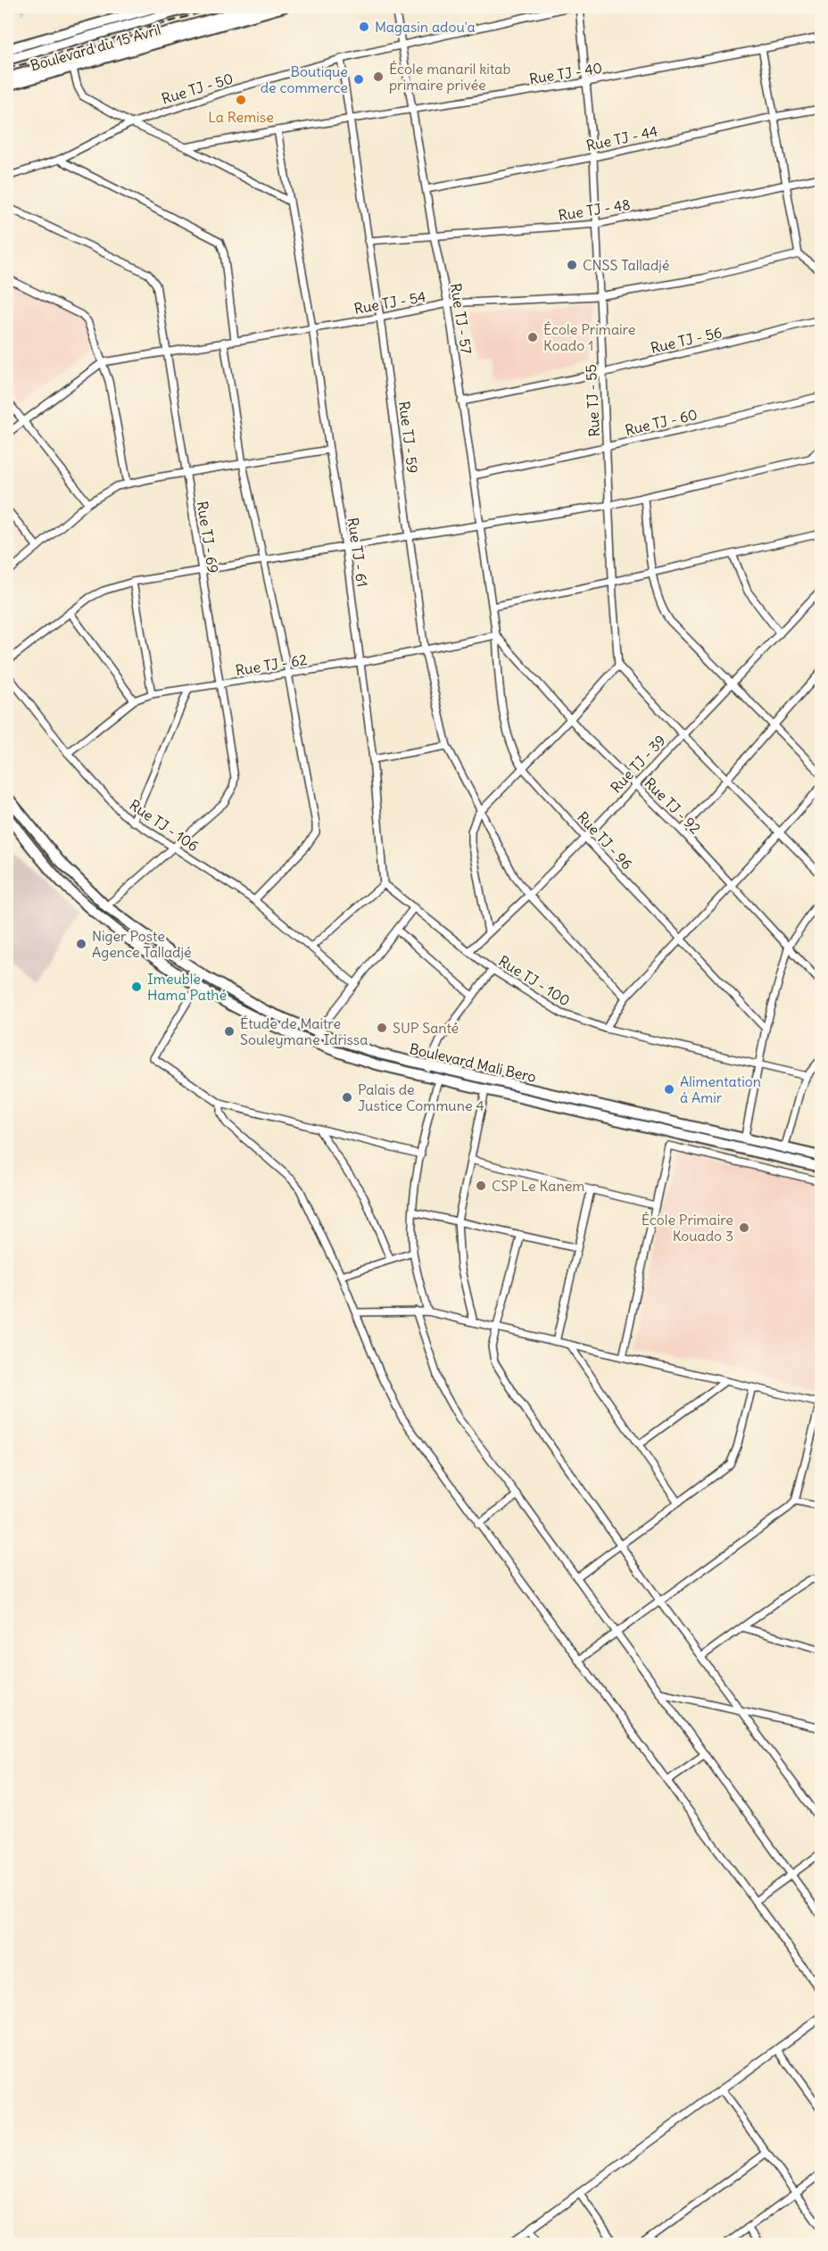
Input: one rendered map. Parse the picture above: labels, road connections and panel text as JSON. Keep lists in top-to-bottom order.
{
  "streets": {
    "main road": ["Boulevard du 15 Avril", "Boulevard Mali Bero"],
    "street": [
      "Rue TJ - 40",
      "Rue TJ - 50",
      "Rue TJ - 44",
      "Rue TJ - 48",
      "Rue TJ - 54",
      "Rue TJ - 57",
      "Rue TJ - 56",
      "Rue TJ - 55",
      "Rue TJ - 60",
      "Rue TJ - 59",
      "Rue TJ - 69",
      "Rue TJ - 61",
      "Rue TJ - 62",
      "Rue TJ - 39",
      "Rue TJ - 92",
      "Rue TJ - 106",
      "Rue TJ - 96",
      "Rue TJ - 100"
    ]
  },
  "crossings": [
    ["Rue TJ - 40", "Rue TJ - 57"],
    ["Rue TJ - 40", "Rue TJ - 55"],
    ["Rue TJ - 40", "Rue TJ - 59"],
    ["Rue TJ - 40", "Rue TJ - 61"],
    ["Rue TJ - 50", "Rue TJ - 57"],
    ["Rue TJ - 50", "Rue TJ - 59"],
    ["Rue TJ - 44", "Rue TJ - 57"],
    ["Rue TJ - 44", "Rue TJ - 55"],
    ["Rue TJ - 48", "Rue TJ - 57"],
    ["Rue TJ - 48", "Rue TJ - 55"],
    ["Rue TJ - 48", "Rue TJ - 59"],
    ["Rue TJ - 54", "Rue TJ - 57"],
    ["Rue TJ - 54", "Rue TJ - 55"],
    ["Rue TJ - 54", "Rue TJ - 59"],
    ["Rue TJ - 54", "Rue TJ - 69"],
    ["Rue TJ - 54", "Rue TJ - 61"],
    ["Rue TJ - 57", "Rue TJ - 56"],
    ["Rue TJ - 57", "Rue TJ - 60"],
    ["Rue TJ - 57", "Rue TJ - 62"],
    ["Rue TJ - 57", "Rue TJ - 92"],
    ["Rue TJ - 57", "Rue TJ - 96"],
    ["Rue TJ - 56", "Rue TJ - 55"],
    ["Rue TJ - 55", "Rue TJ - 60"],
    ["Rue TJ - 59", "Rue TJ - 62"],
    ["Rue TJ - 59", "Rue TJ - 39"],
    ["Rue TJ - 69", "Rue TJ - 62"],
    ["Rue TJ - 69", "Rue TJ - 106"],
    ["Rue TJ - 69", "Boulevard Mali Bero"],
    ["Rue TJ - 61", "Rue TJ - 62"],
    ["Rue TJ - 61", "Rue TJ - 100"],
    ["Rue TJ - 62", "Rue TJ - 92"],
    ["Rue TJ - 62", "Rue TJ - 106"],
    ["Rue TJ - 62", "Rue TJ - 96"],
    ["Rue TJ - 39", "Rue TJ - 92"],
    ["Rue TJ - 39", "Rue TJ - 96"],
    ["Rue TJ - 39", "Rue TJ - 100"],
    ["Rue TJ - 92", "Rue TJ - 96"]
  ],
  "places": [
    "Magasin adou'a",
    "École manaril kitab primaire privée",
    "Boutique de commerce",
    "La Remise",
    "CNSS Talladjé",
    "École Primaire Koado 1",
    "Niger Poste Agence Talladjé",
    "Imeuble Hama Pathé",
    "SUP Santé",
    "Étude de Maitre Souleymane Idrissa",
    "Alimentation á Amir",
    "Palais de Justice Commune 4",
    "CSP Le Kanem",
    "École Primaire Kouado 3"
  ]
}
